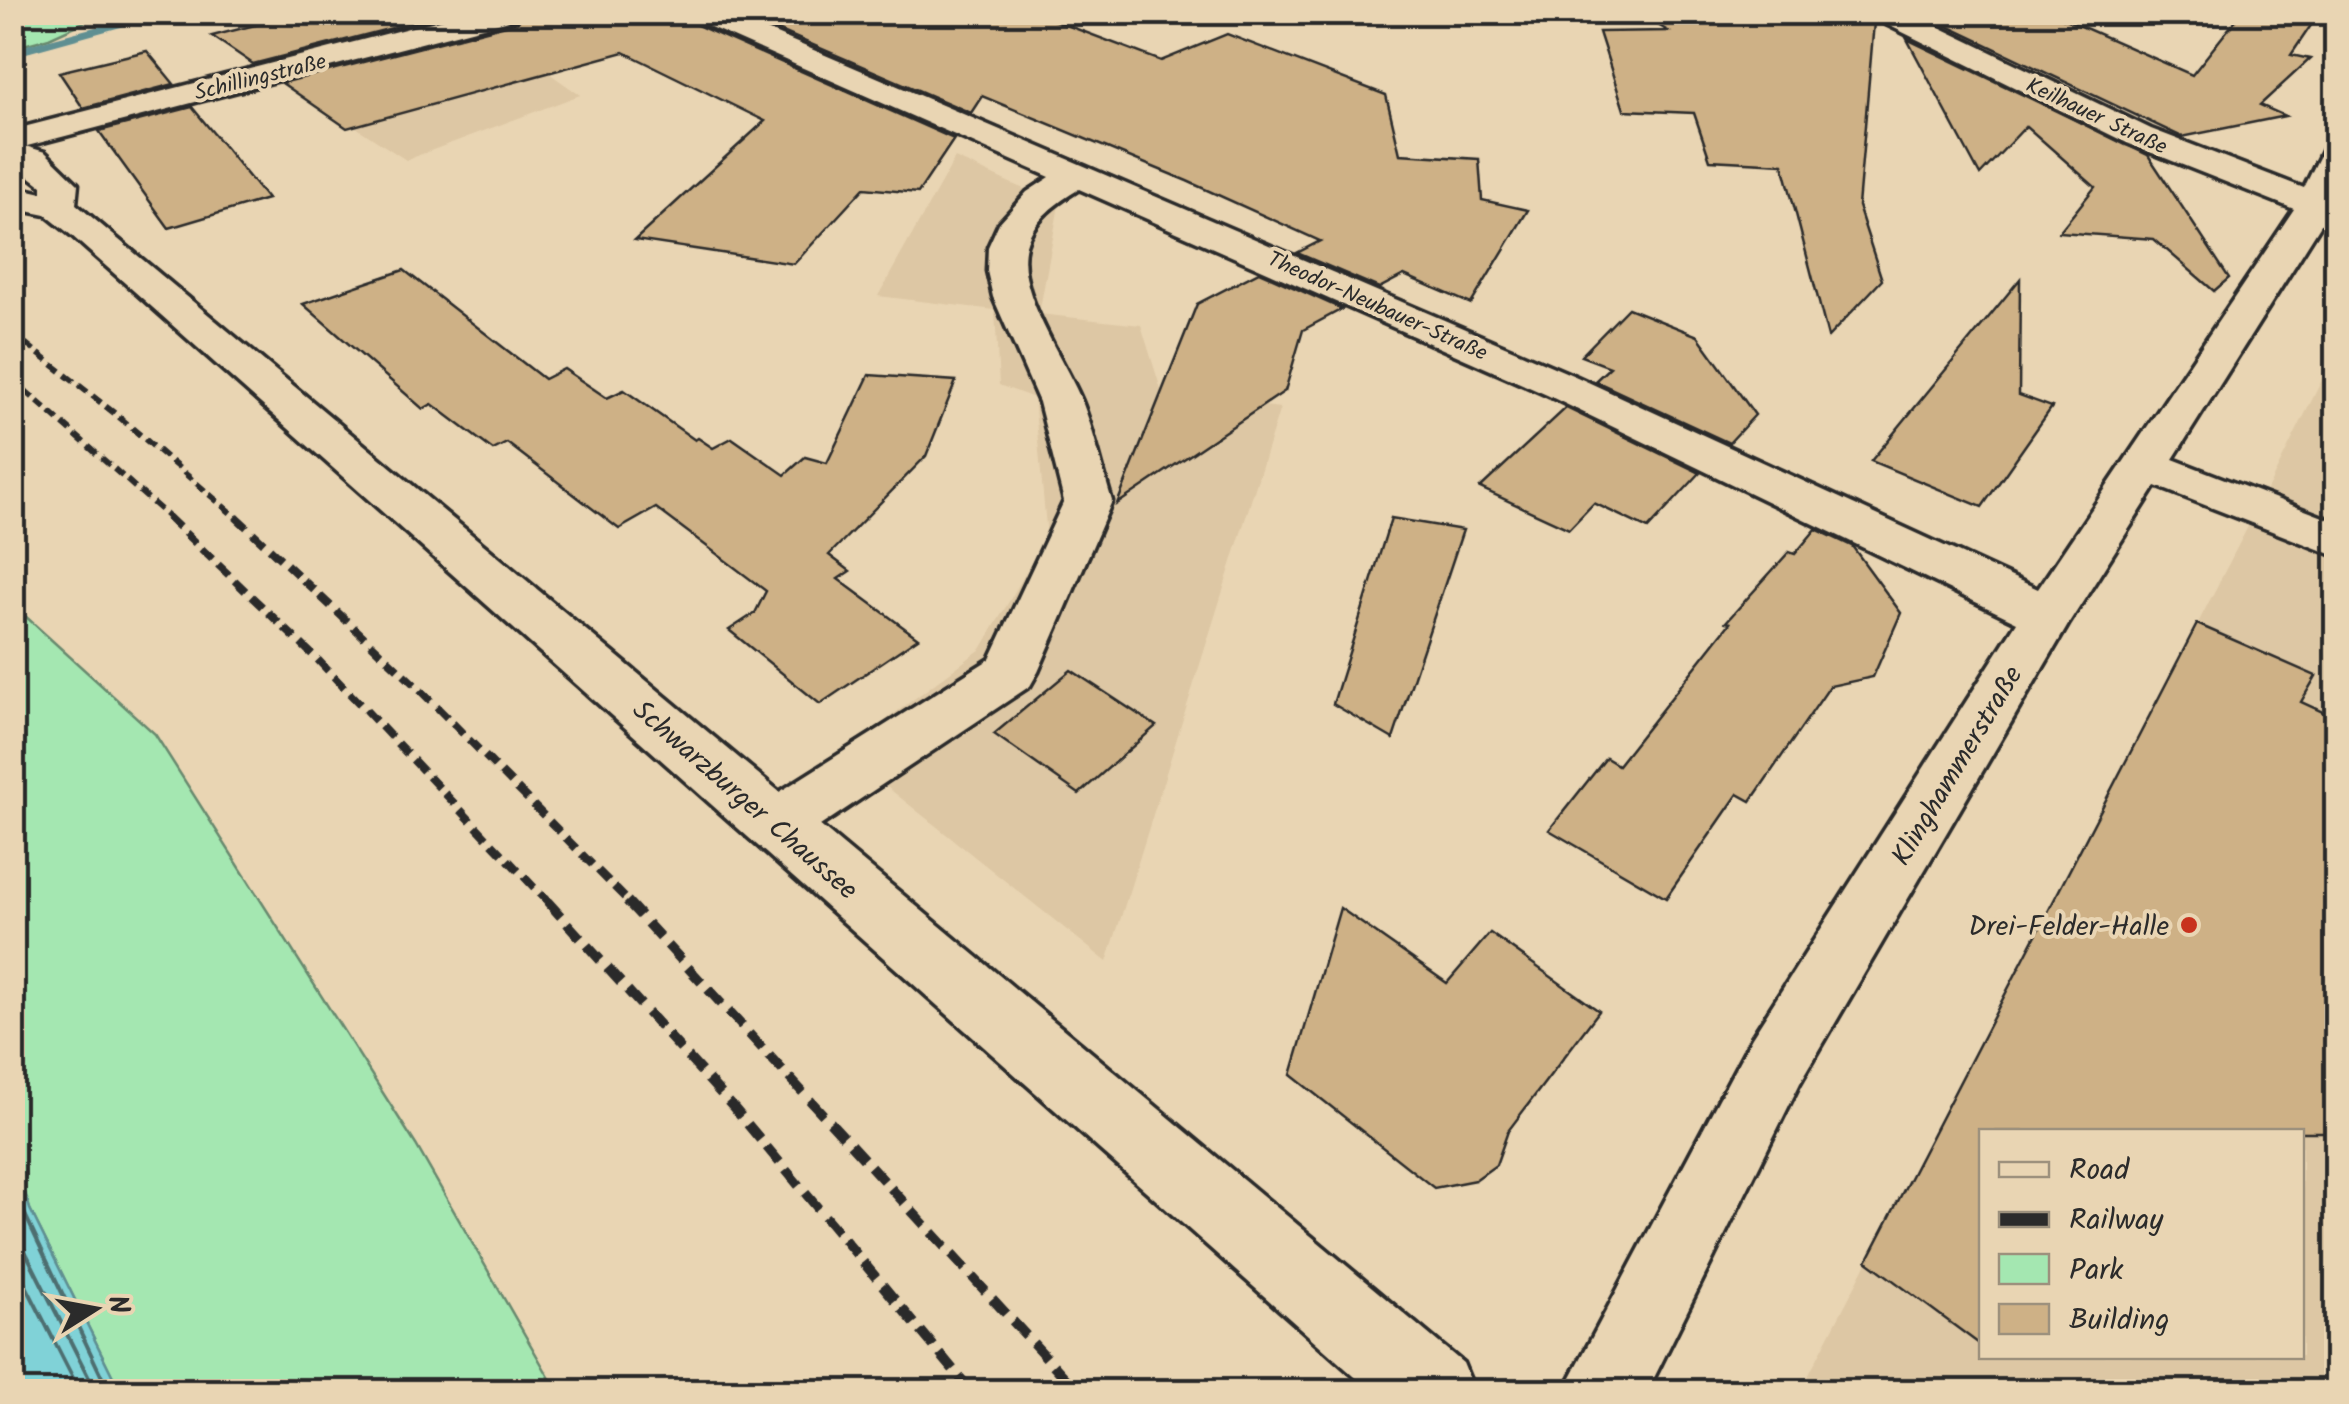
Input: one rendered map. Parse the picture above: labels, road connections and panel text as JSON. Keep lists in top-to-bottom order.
{
  "streets": {
    "street": [
      "Schillingstraße",
      "Keilhauer Straße",
      "Theodor-Neubauer-Straße",
      "Klinghammerstraße",
      "Schwarzburger Chaussee"
    ]
  },
  "crossings": [
    ["Keilhauer Straße", "Klinghammerstraße"],
    ["Theodor-Neubauer-Straße", "Klinghammerstraße"]
  ],
  "places": ["Drei-Felder-Halle"],
  "legend": [
    "Road",
    "Railway",
    "Park",
    "Building"
  ],
  "north": "right"
}
